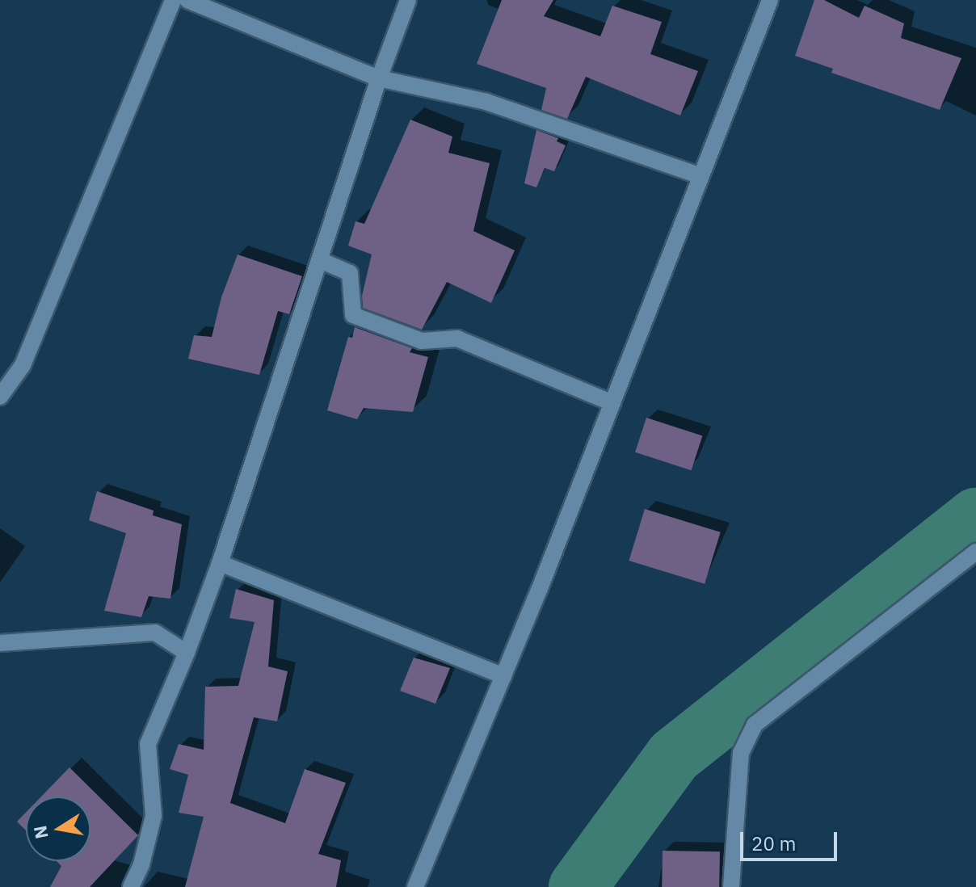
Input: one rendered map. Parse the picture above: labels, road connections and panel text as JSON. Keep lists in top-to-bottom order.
{
  "scale_bar": "20 m",
  "north": "left"
}
